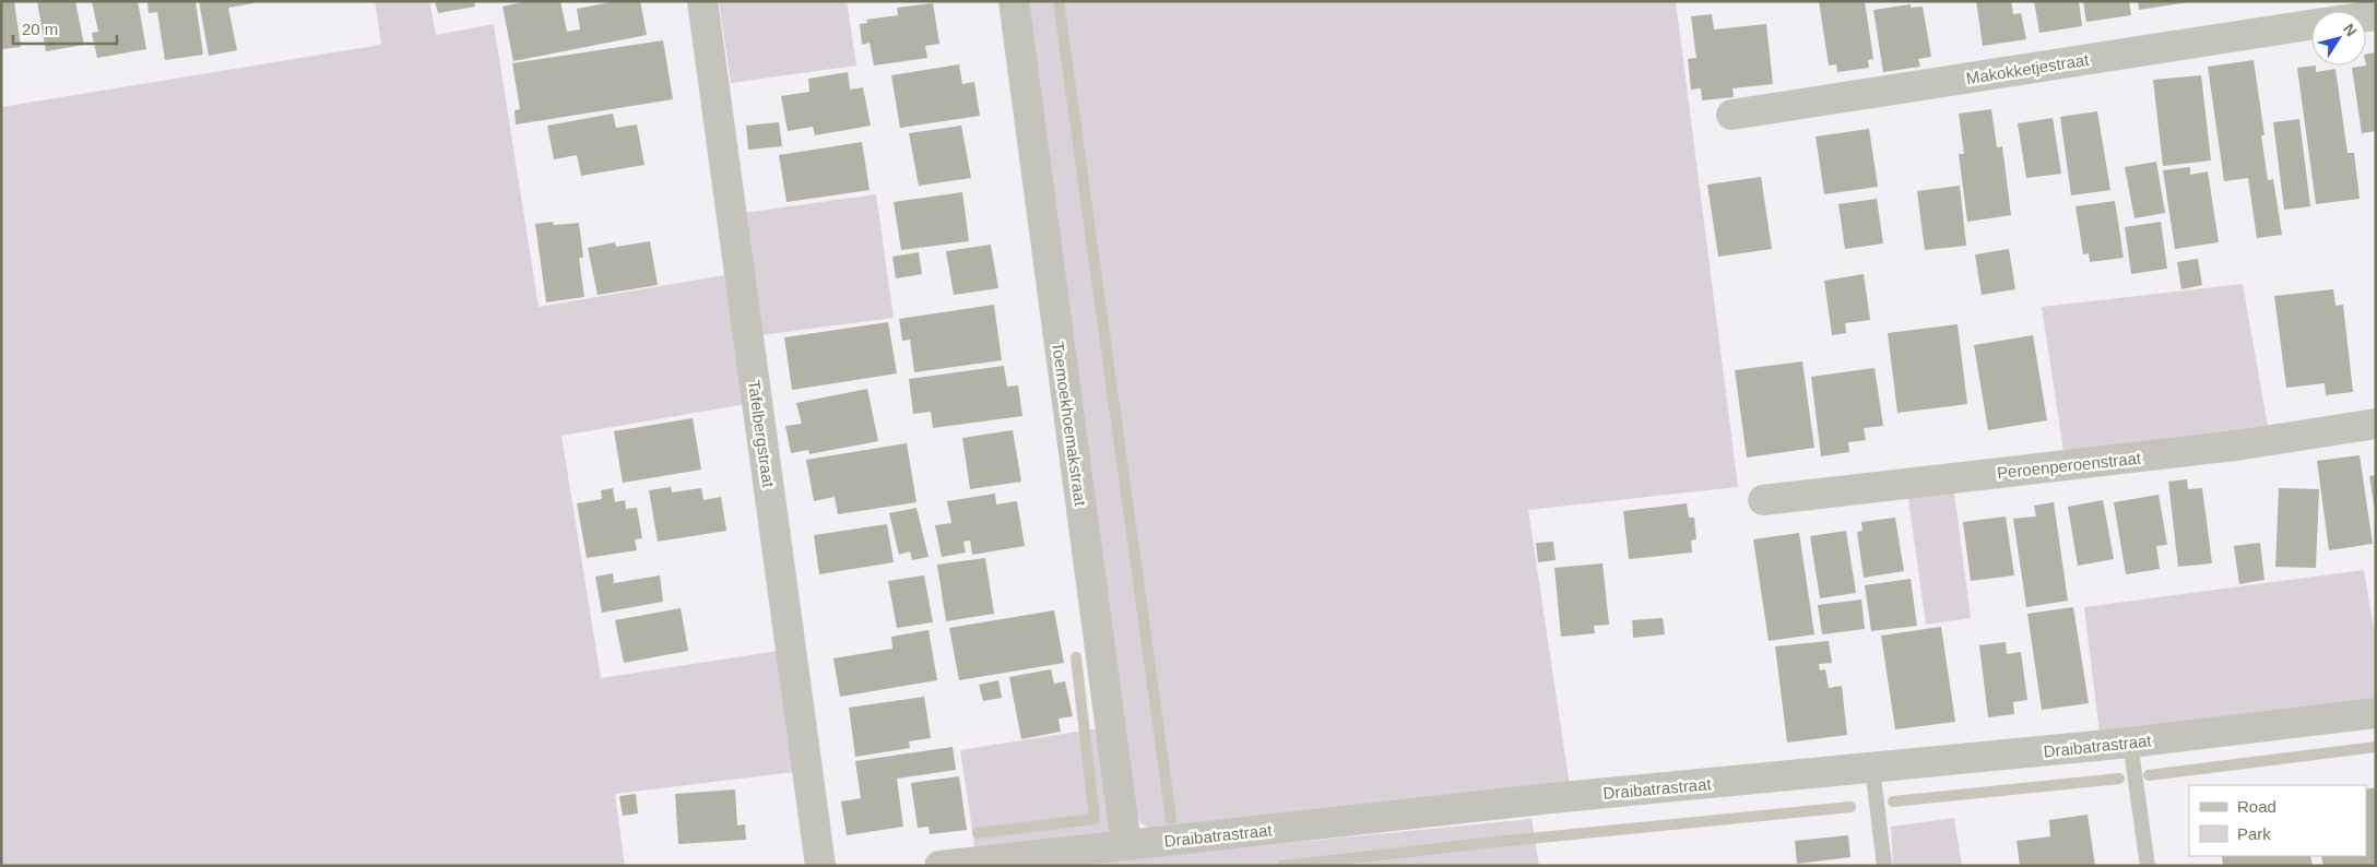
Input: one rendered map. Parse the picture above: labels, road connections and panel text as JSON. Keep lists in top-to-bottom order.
{
  "streets": {
    "street": [
      "Makokketjestraat",
      "Toemoekhoemakstraat",
      "Tafelbergstraat",
      "Peroenperoenstraat",
      "Draibatrastraat"
    ]
  },
  "crossings": [
    ["Toemoekhoemakstraat", "Draibatrastraat"]
  ],
  "legend": ["Road", "Park"],
  "scale_bar": "20 m",
  "north": "top right"
}
